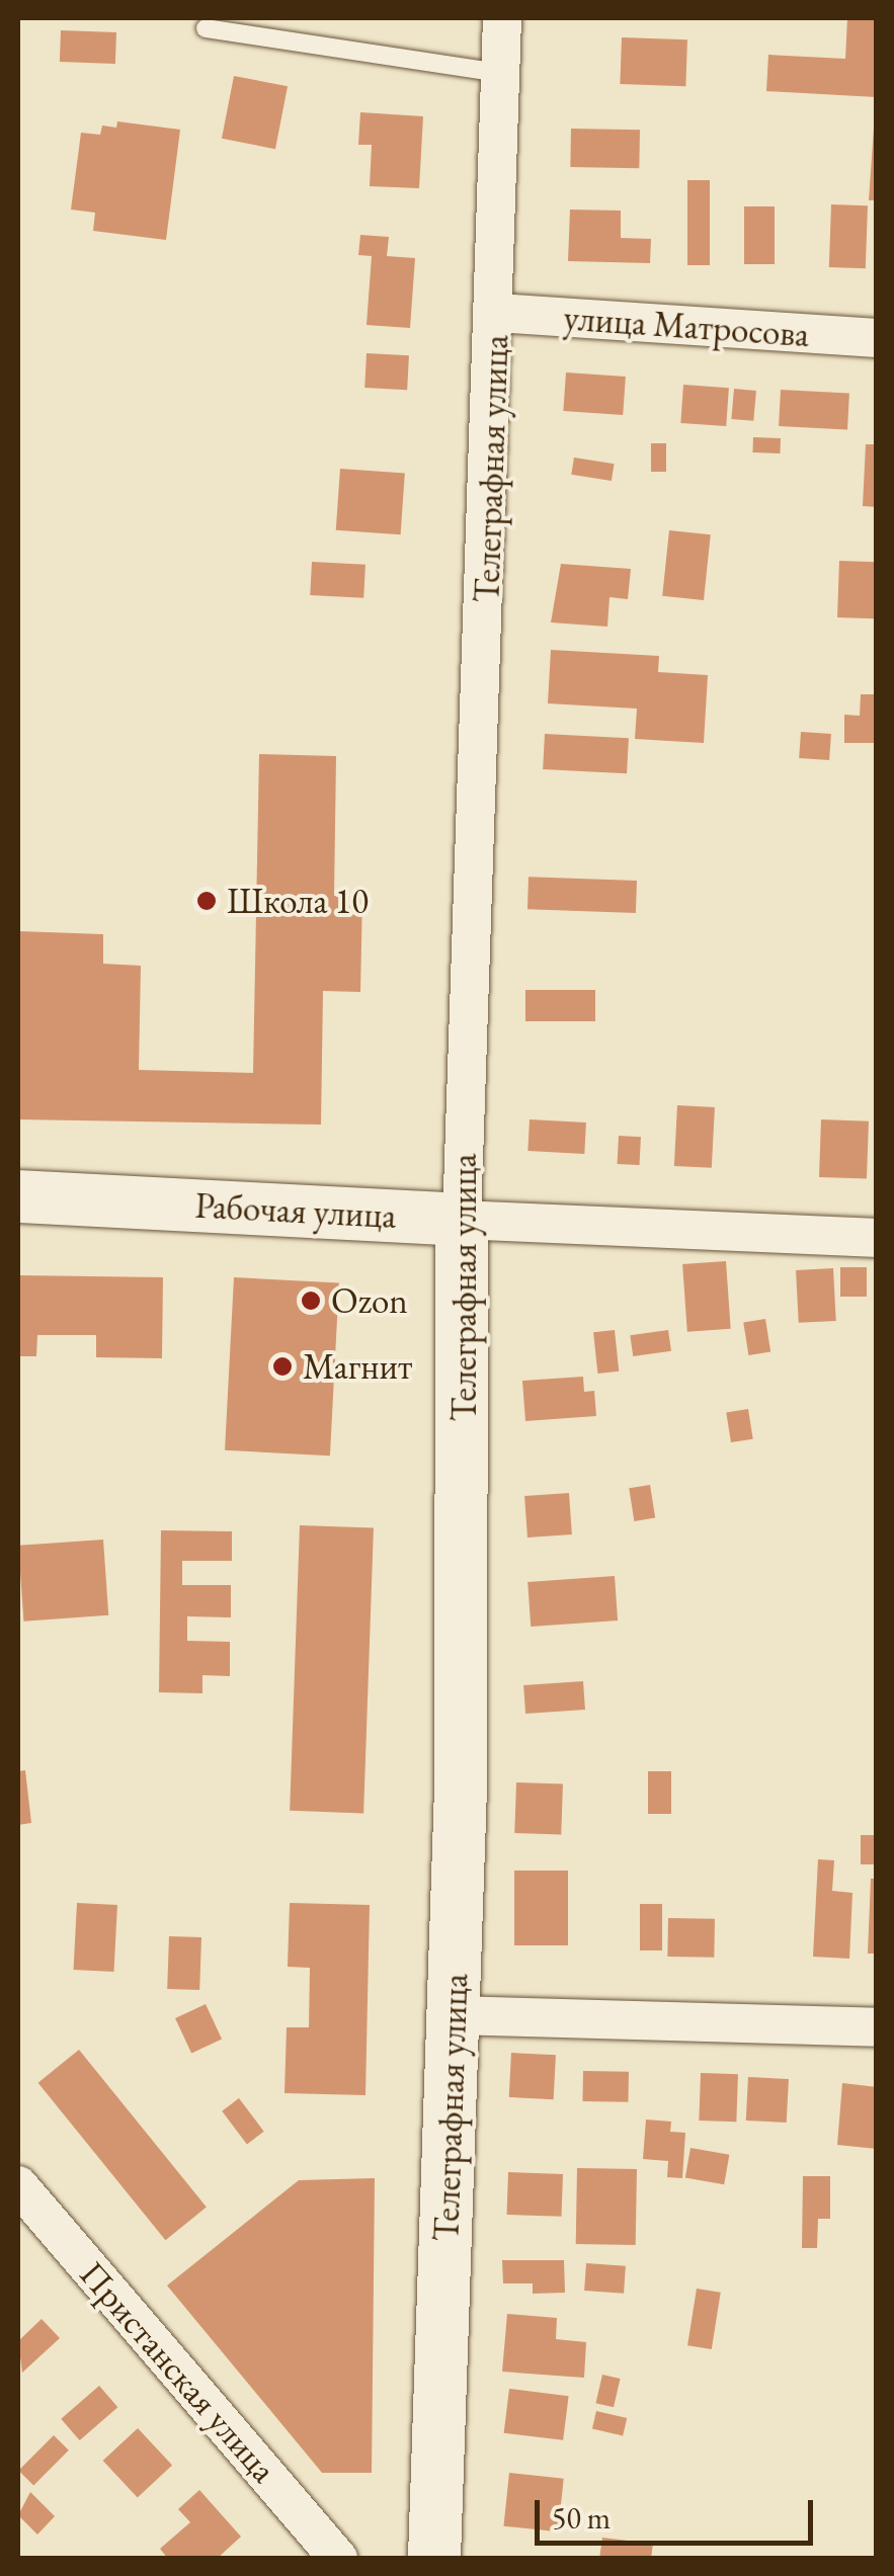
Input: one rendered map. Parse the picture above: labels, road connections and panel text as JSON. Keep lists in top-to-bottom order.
{
  "streets": {
    "street": [
      "улица Матросова",
      "Телеграфная улица",
      "Рабочая улица",
      "Пристанская улица"
    ]
  },
  "crossings": [
    ["улица Матросова", "Телеграфная улица"],
    ["Телеграфная улица", "Рабочая улица"]
  ],
  "places": ["Школа 10", "Ozon", "Магнит"],
  "scale_bar": "50 m"
}
